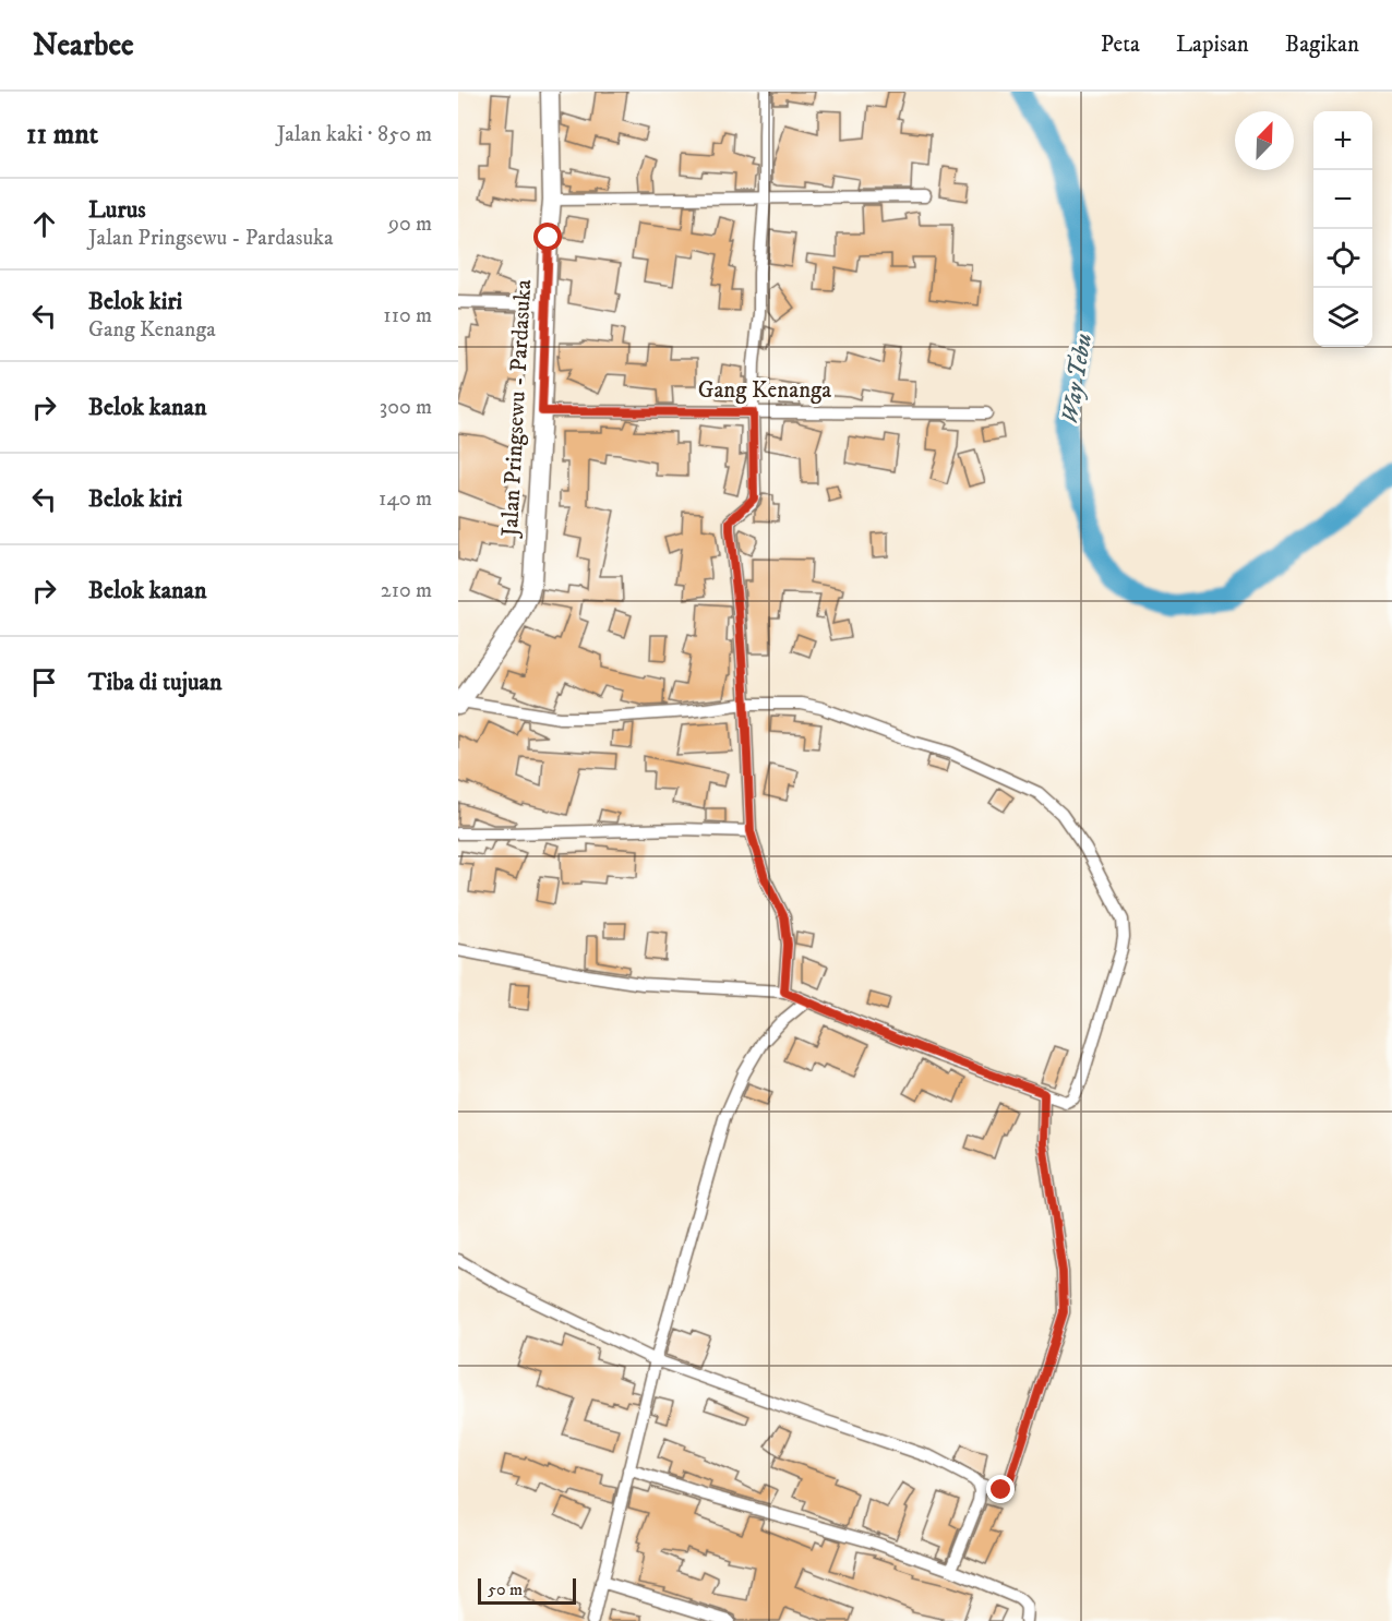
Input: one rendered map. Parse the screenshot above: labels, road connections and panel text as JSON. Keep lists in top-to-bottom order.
{
  "streets": {
    "main road": ["Jalan Pringsewu - Pardasuka"],
    "street": ["Gang Kenanga"]
  },
  "crossings": [
    ["Gang Kenanga", "Jalan Pringsewu - Pardasuka"]
  ],
  "water": ["Way Tebu"],
  "scale_bar": "50 m",
  "north": "top right",
  "page": {
    "header": "Nearbee",
    "nav": ["Peta", "Lapisan", "Bagikan"],
    "heading": ["11 mnt", "Jalan kaki · 850 m"],
    "map_buttons": ["+", "−"],
    "list": [
      ["Lurus", "Jalan Pringsewu - Pardasuka", "90 m"],
      ["Belok kiri", "Gang Kenanga", "110 m"],
      ["Belok kanan", "300 m"],
      ["Belok kiri", "140 m"],
      ["Belok kanan", "210 m"],
      "Tiba di tujuan"
    ],
    "scale": "50 m"
  }
}
